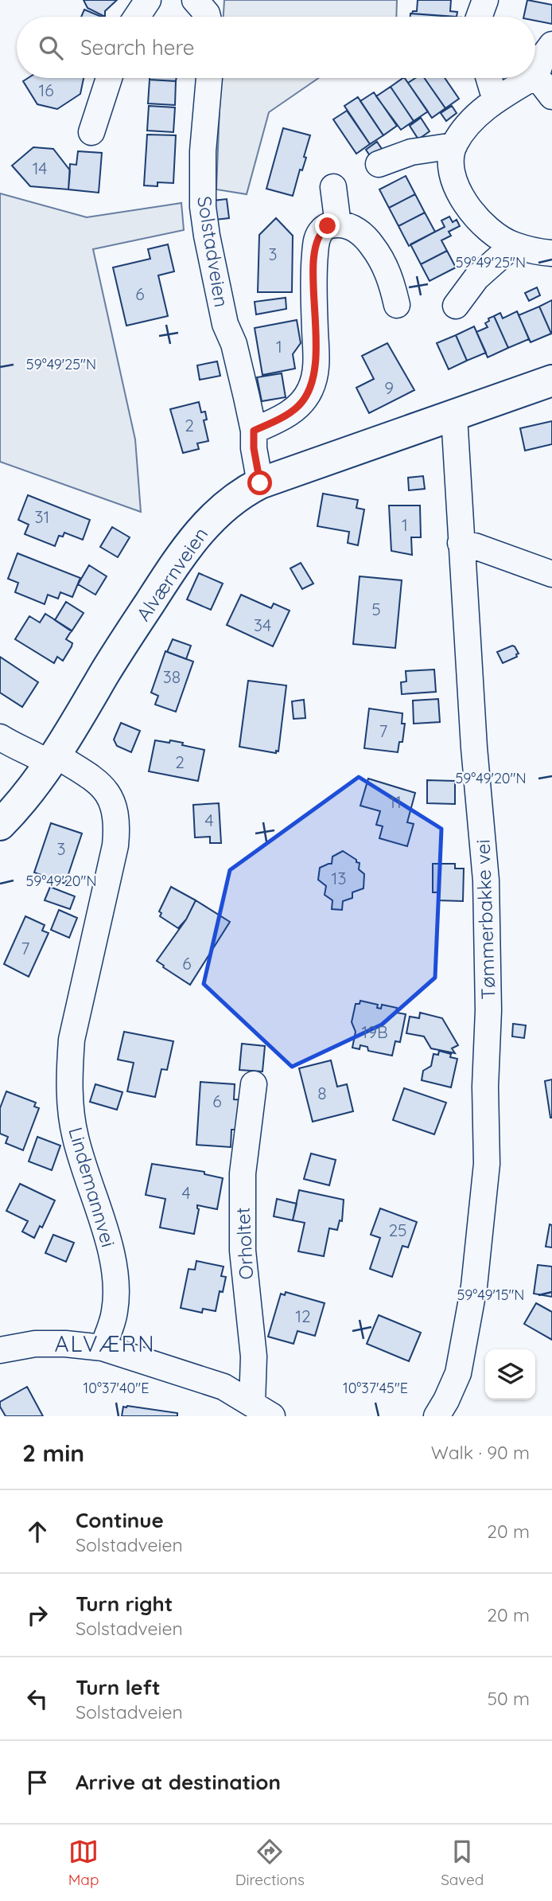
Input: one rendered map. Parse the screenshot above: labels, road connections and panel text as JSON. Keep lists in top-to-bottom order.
{
  "streets": {
    "main road": ["Alværnveien"],
    "street": [
      "Solstadveien",
      "Tømmerbakke vei",
      "Lindemannvei",
      "Orholtet"
    ]
  },
  "crossings": [
    ["Solstadveien", "Alværnveien"],
    ["Alværnveien", "Tømmerbakke vei"],
    ["Alværnveien", "Lindemannvei"],
    ["Lindemannvei", "Orholtet"]
  ],
  "districts": ["ALVÆRN"],
  "house_numbers": [
    "16",
    "14",
    "3",
    "6",
    "1",
    "9",
    "2",
    "31",
    "1",
    "5",
    "34",
    "38",
    "7",
    "2",
    "11",
    "4",
    "3",
    "13",
    "7",
    "6",
    "19B",
    "8",
    "6",
    "4",
    "25",
    "12"
  ],
  "page": {
    "search": "Search here",
    "heading": ["2 min", "Walk · 90 m"],
    "list": [
      ["Continue", "Solstadveien", "20 m"],
      ["Turn right", "Solstadveien", "20 m"],
      ["Turn left", "Solstadveien", "50 m"],
      "Arrive at destination"
    ],
    "nav": ["Map", "Directions", "Saved"]
  },
  "coordinates": [
    "59°49'25\"N",
    "59°49'20\"N",
    "59°49'15\"N",
    "10°37'40\"E",
    "10°37'45\"E"
  ]
}
